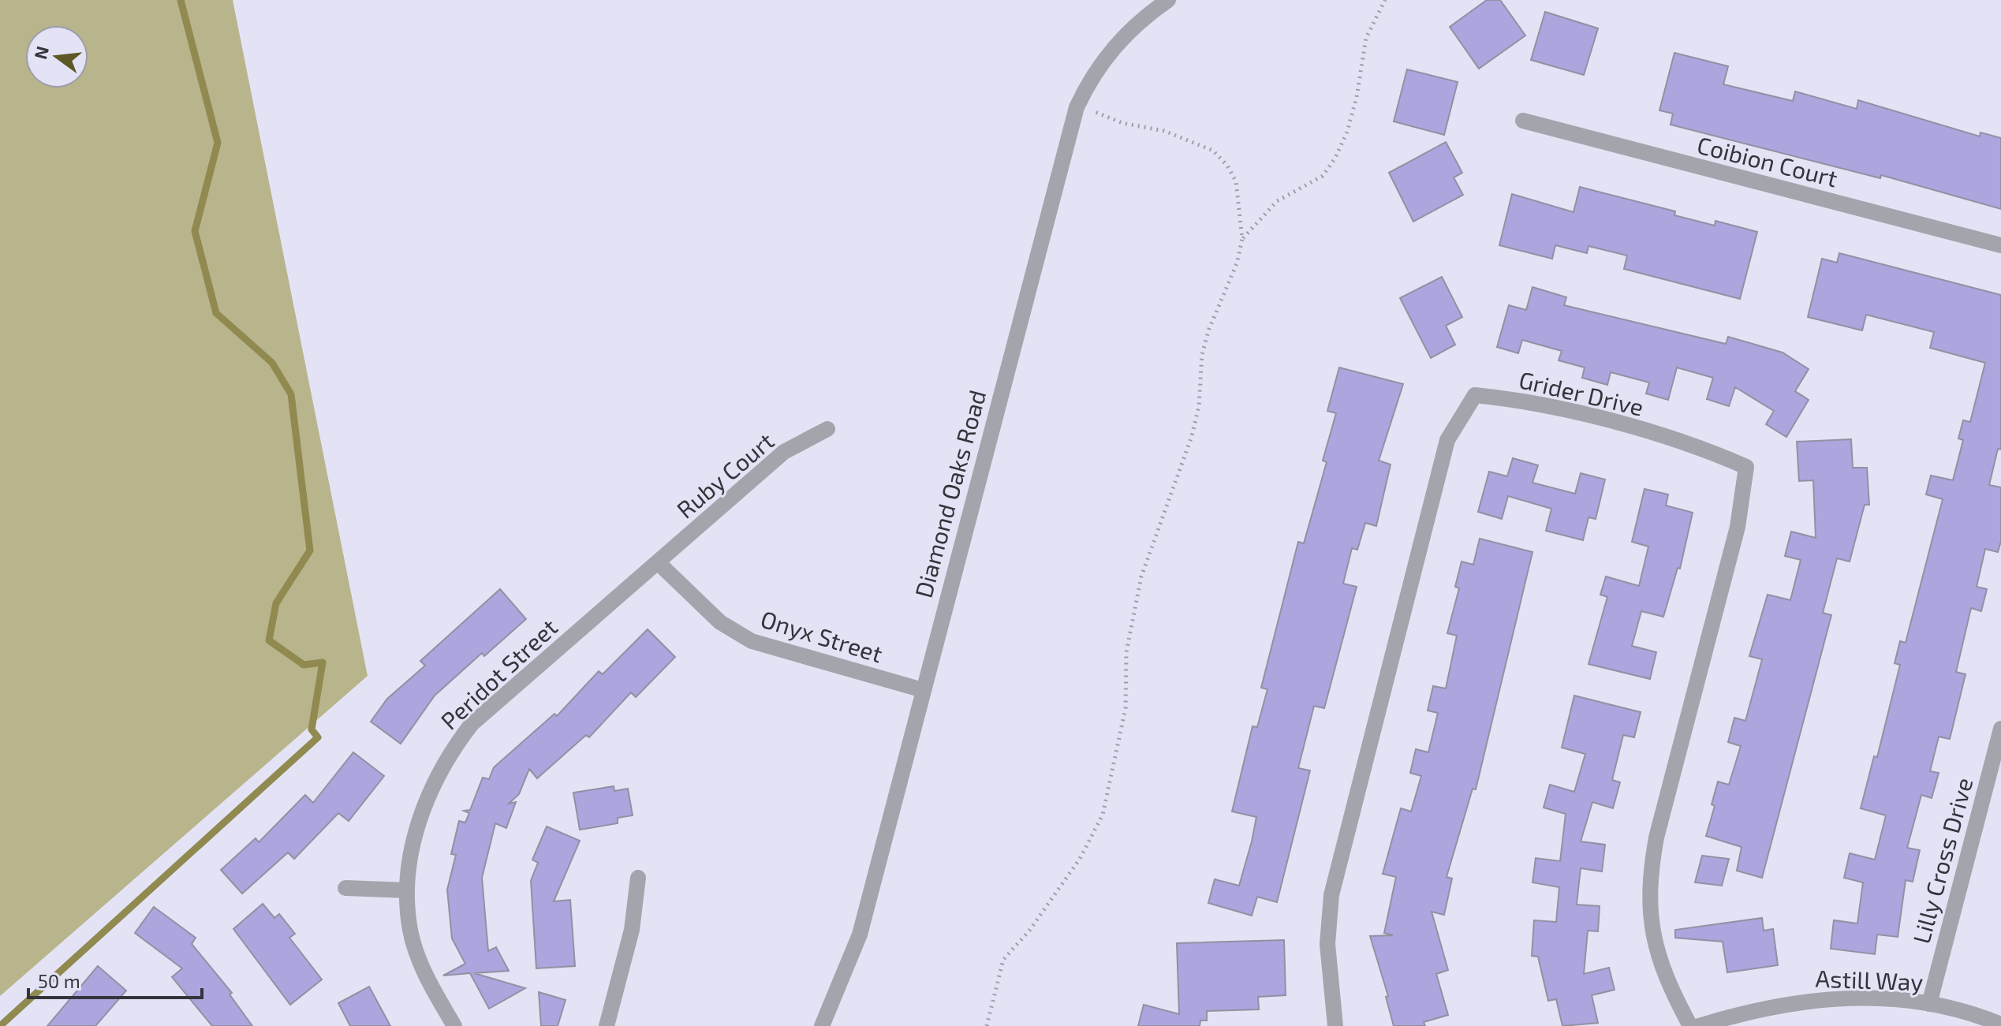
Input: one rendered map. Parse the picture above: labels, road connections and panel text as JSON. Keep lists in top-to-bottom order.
{
  "streets": {
    "street": [
      "Coibion Court",
      "Grider Drive",
      "Ruby Court",
      "Diamond Oaks Road",
      "Onyx Street",
      "Peridot Street",
      "Lilly Cross Drive",
      "Astill Way"
    ]
  },
  "crossings": [
    ["Ruby Court", "Onyx Street"],
    ["Ruby Court", "Peridot Street"],
    ["Diamond Oaks Road", "Onyx Street"],
    ["Onyx Street", "Peridot Street"],
    ["Lilly Cross Drive", "Astill Way"]
  ],
  "scale_bar": "50 m",
  "north": "left"
}
